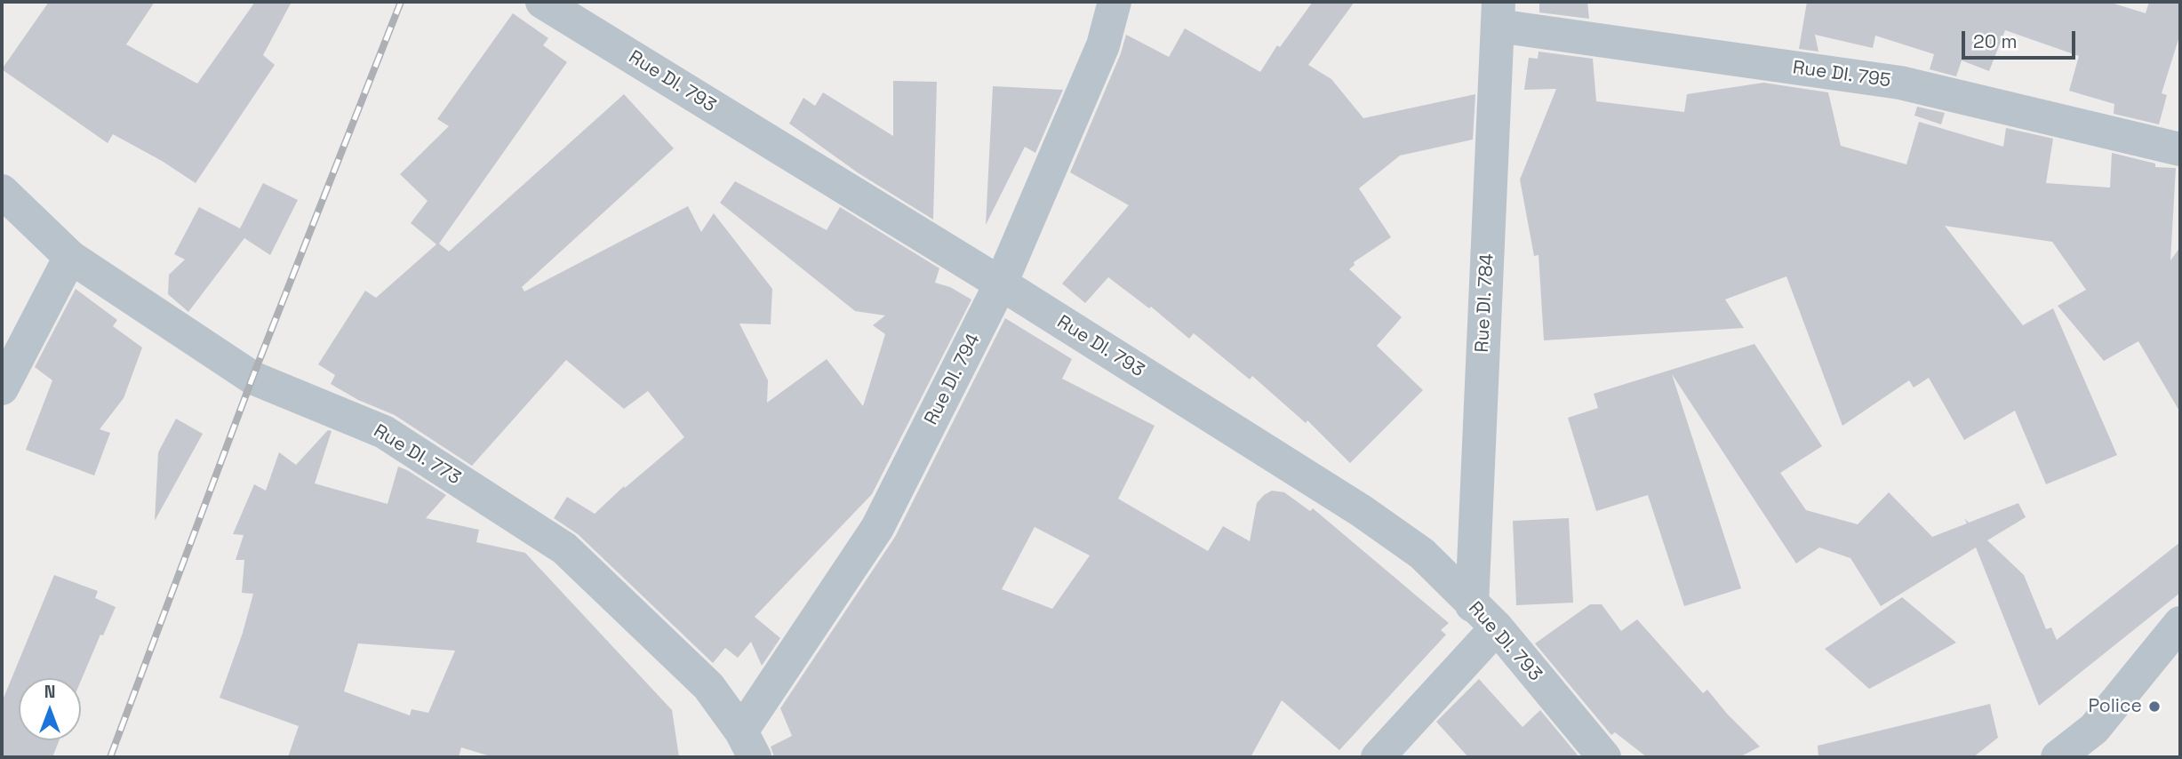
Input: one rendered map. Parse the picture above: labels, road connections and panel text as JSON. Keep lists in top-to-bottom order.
{
  "streets": {
    "street": [
      "Rue DI. 795",
      "Rue DI. 793",
      "Rue DI. 784",
      "Rue DI. 794",
      "Rue DI. 773"
    ]
  },
  "crossings": [
    ["Rue DI. 795", "Rue DI. 784"],
    ["Rue DI. 793", "Rue DI. 784"],
    ["Rue DI. 793", "Rue DI. 794"],
    ["Rue DI. 794", "Rue DI. 773"]
  ],
  "places": ["Police"],
  "scale_bar": "20 m",
  "north": "top"
}
